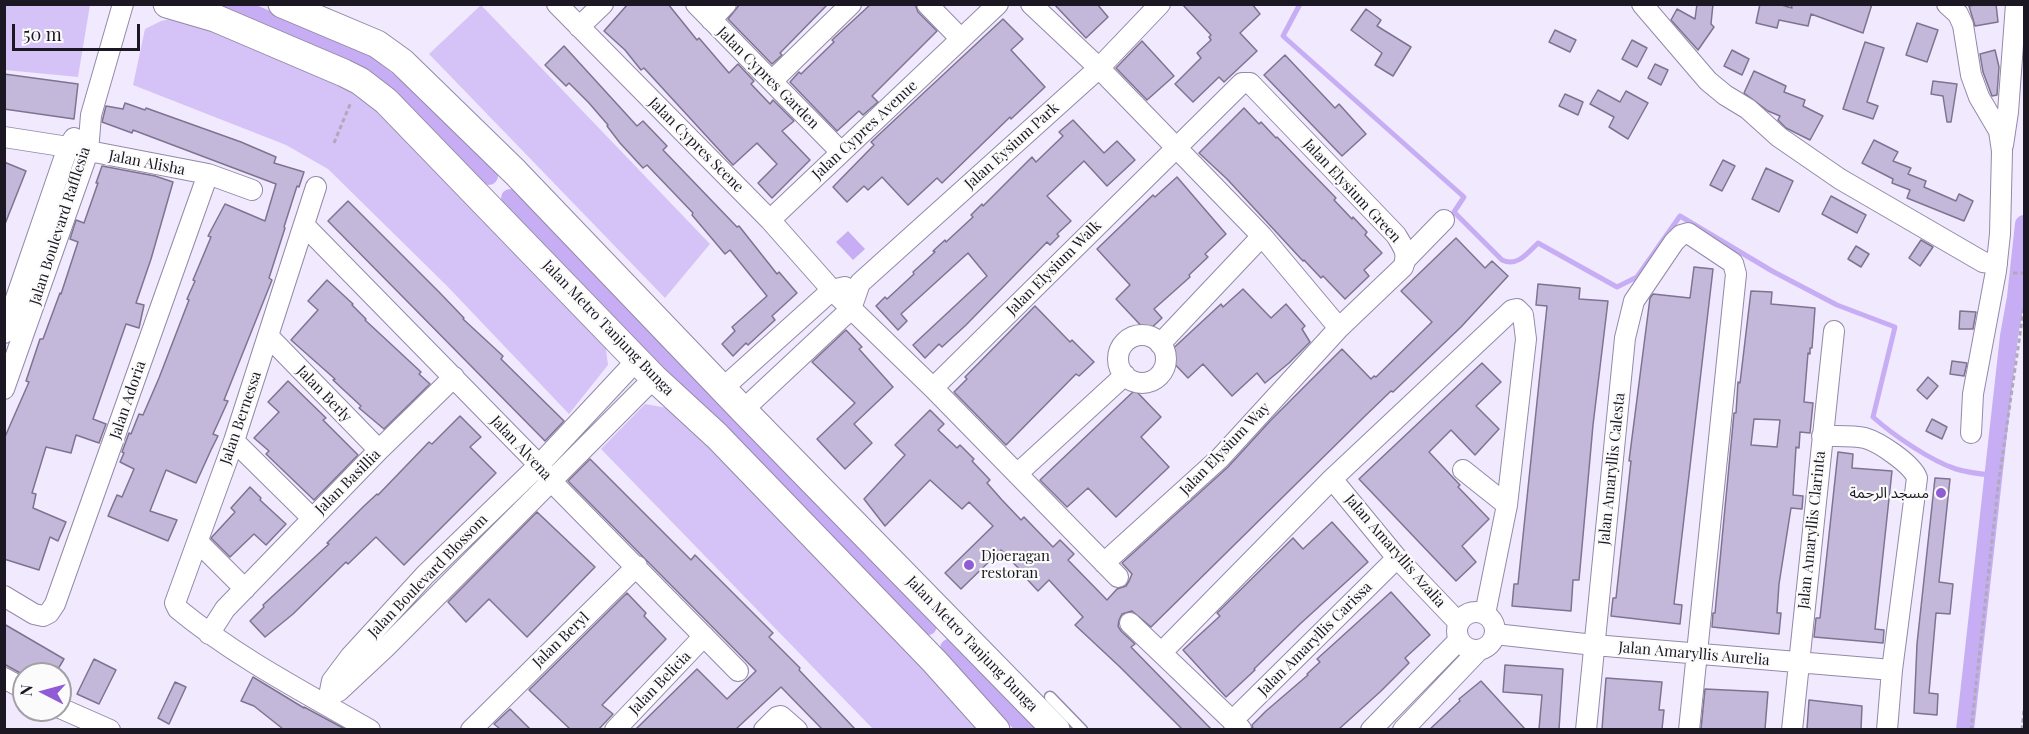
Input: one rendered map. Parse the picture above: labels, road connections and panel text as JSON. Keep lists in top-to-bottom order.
{
  "streets": {
    "main road": ["Jalan Metro Tanjung Bunga"],
    "street": [
      "Jalan Cypres Garden",
      "Jalan Cypres Avenue",
      "Jalan Cypres Scene",
      "Jalan Eysium Park",
      "Jalan Alisha",
      "Jalan Elysium Green",
      "Jalan Boulevard Rafflesia",
      "Jalan Elysium Walk",
      "Jalan Berly",
      "Jalan Adoria",
      "Jalan Bernessa",
      "Jalan Alvena",
      "Jalan Elysium Way",
      "Jalan Amaryllis Calesta",
      "Jalan Basillia",
      "Jalan Amaryllis Clarinta",
      "Jalan Amaryllis Azalia",
      "Jalan Boulevard Blossom",
      "Jalan Amaryllis Carissa",
      "Jalan Beryl",
      "Jalan Amaryllis Aurelia",
      "Jalan Belicia"
    ]
  },
  "crossings": [
    ["Jalan Cypres Garden", "Jalan Cypres Avenue"],
    ["Jalan Cypres Avenue", "Jalan Cypres Scene"],
    ["Jalan Cypres Scene", "Jalan Elysium Walk"],
    ["Jalan Cypres Scene", "Jalan Elysium Way"],
    ["Jalan Alisha", "Jalan Boulevard Rafflesia"],
    ["Jalan Alisha", "Jalan Adoria"],
    ["Jalan Elysium Green", "Jalan Elysium Walk"],
    ["Jalan Elysium Green", "Jalan Elysium Way"],
    ["Jalan Metro Tanjung Bunga", "Jalan Boulevard Blossom"],
    ["Jalan Berly", "Jalan Bernessa"],
    ["Jalan Berly", "Jalan Basillia"],
    ["Jalan Bernessa", "Jalan Alvena"],
    ["Jalan Bernessa", "Jalan Basillia"],
    ["Jalan Alvena", "Jalan Basillia"],
    ["Jalan Alvena", "Jalan Boulevard Blossom"],
    ["Jalan Alvena", "Jalan Beryl"],
    ["Jalan Alvena", "Jalan Belicia"],
    ["Jalan Amaryllis Calesta", "Jalan Amaryllis Aurelia"],
    ["Jalan Amaryllis Clarinta", "Jalan Amaryllis Aurelia"],
    ["Jalan Amaryllis Azalia", "Jalan Amaryllis Carissa"],
    ["Jalan Amaryllis Azalia", "Jalan Amaryllis Aurelia"]
  ],
  "places": ["مسجد الرحمة", "Djoeragan restoran"],
  "scale_bar": "50 m",
  "north": "left"
}
